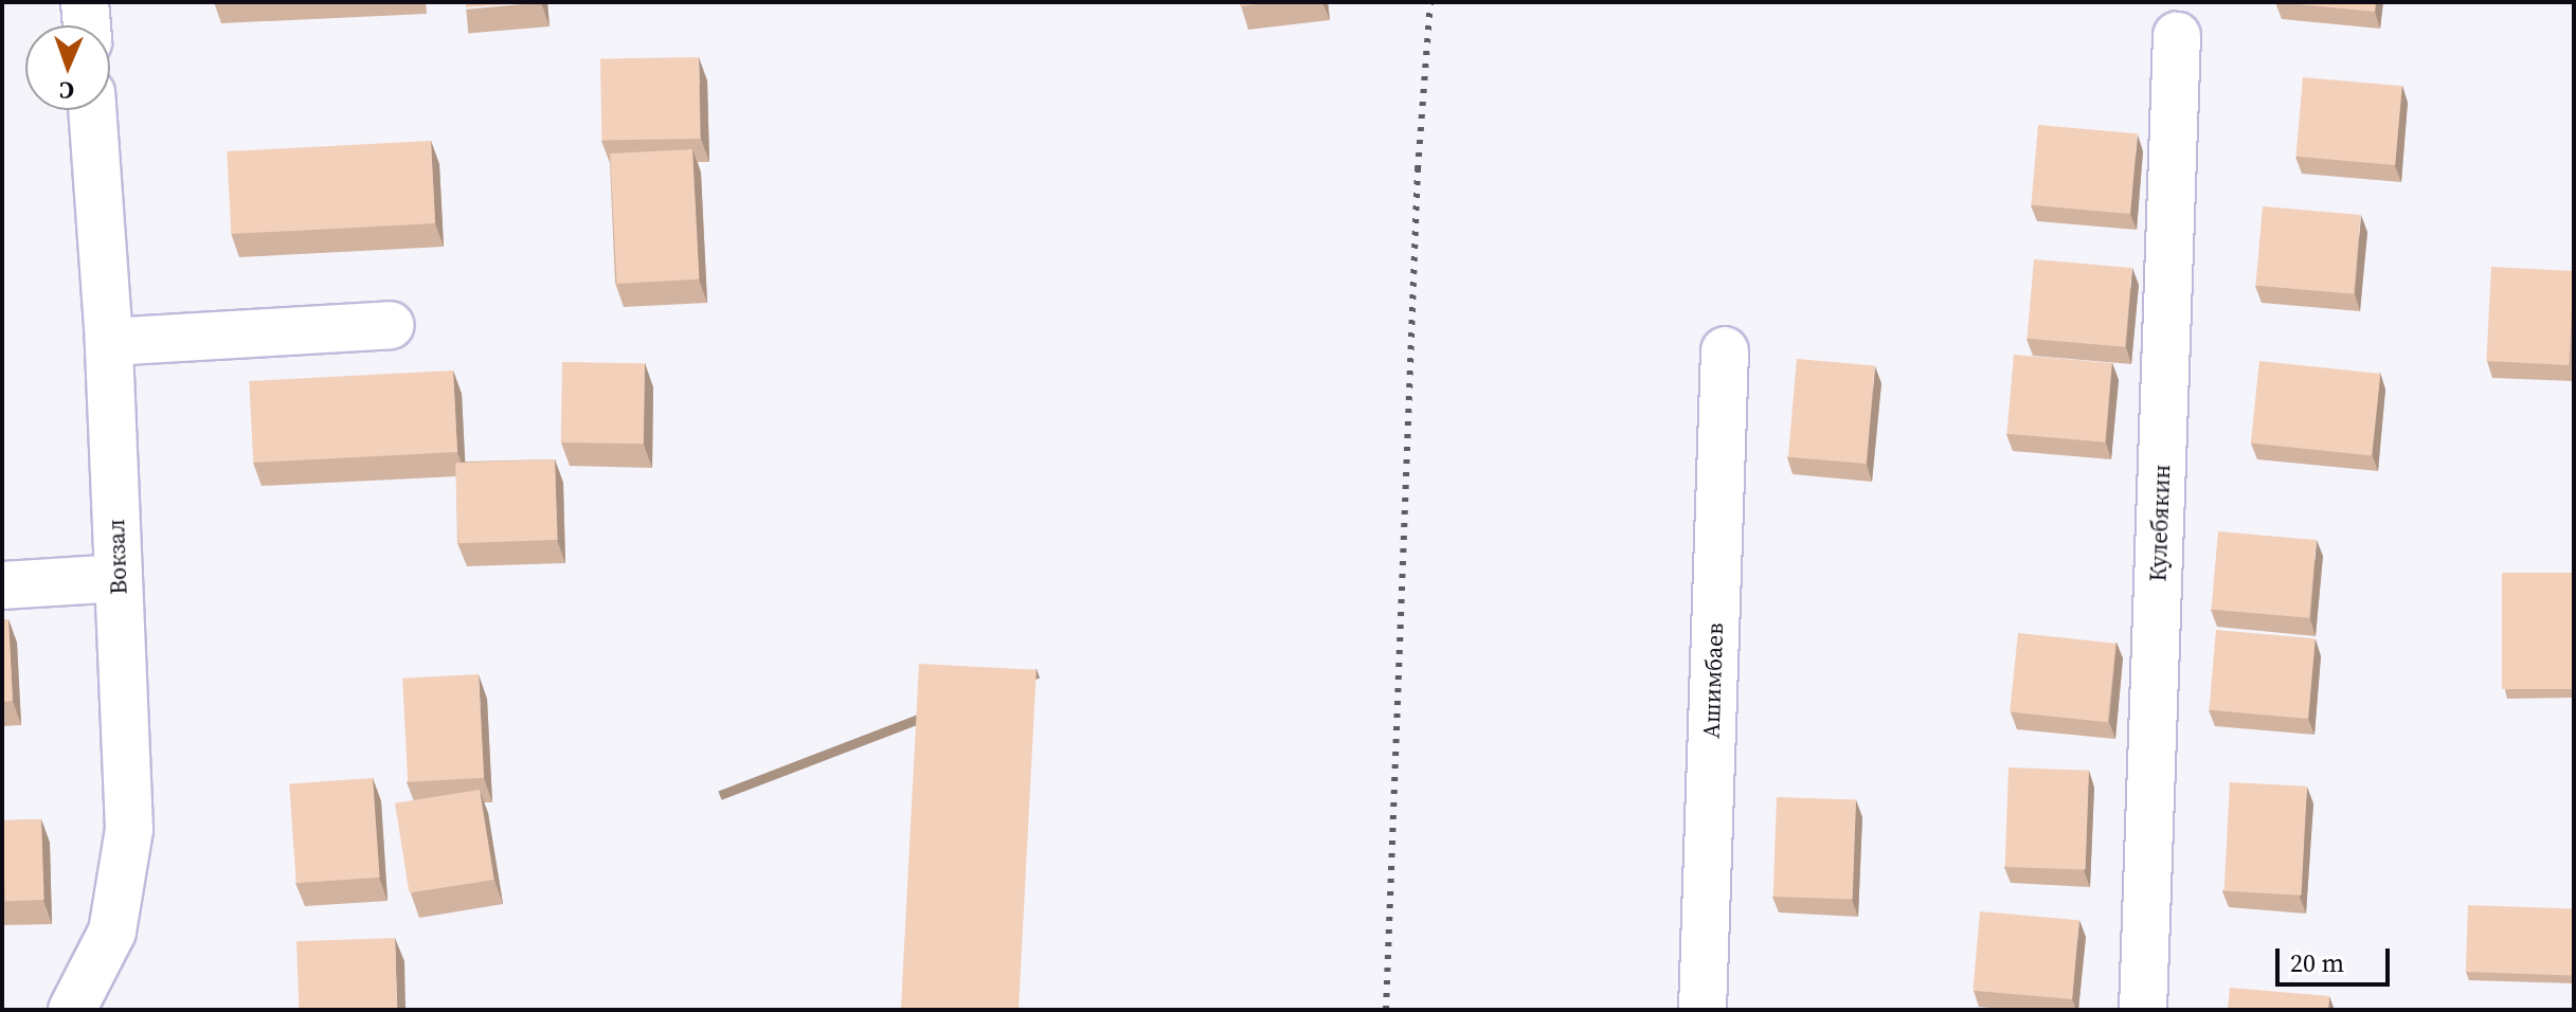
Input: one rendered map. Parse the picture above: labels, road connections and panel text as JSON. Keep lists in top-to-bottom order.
{
  "streets": {
    "street": ["Кулебякин", "Вокзал", "Ашимбаев"]
  },
  "scale_bar": "20 m",
  "north": "bottom"
}
